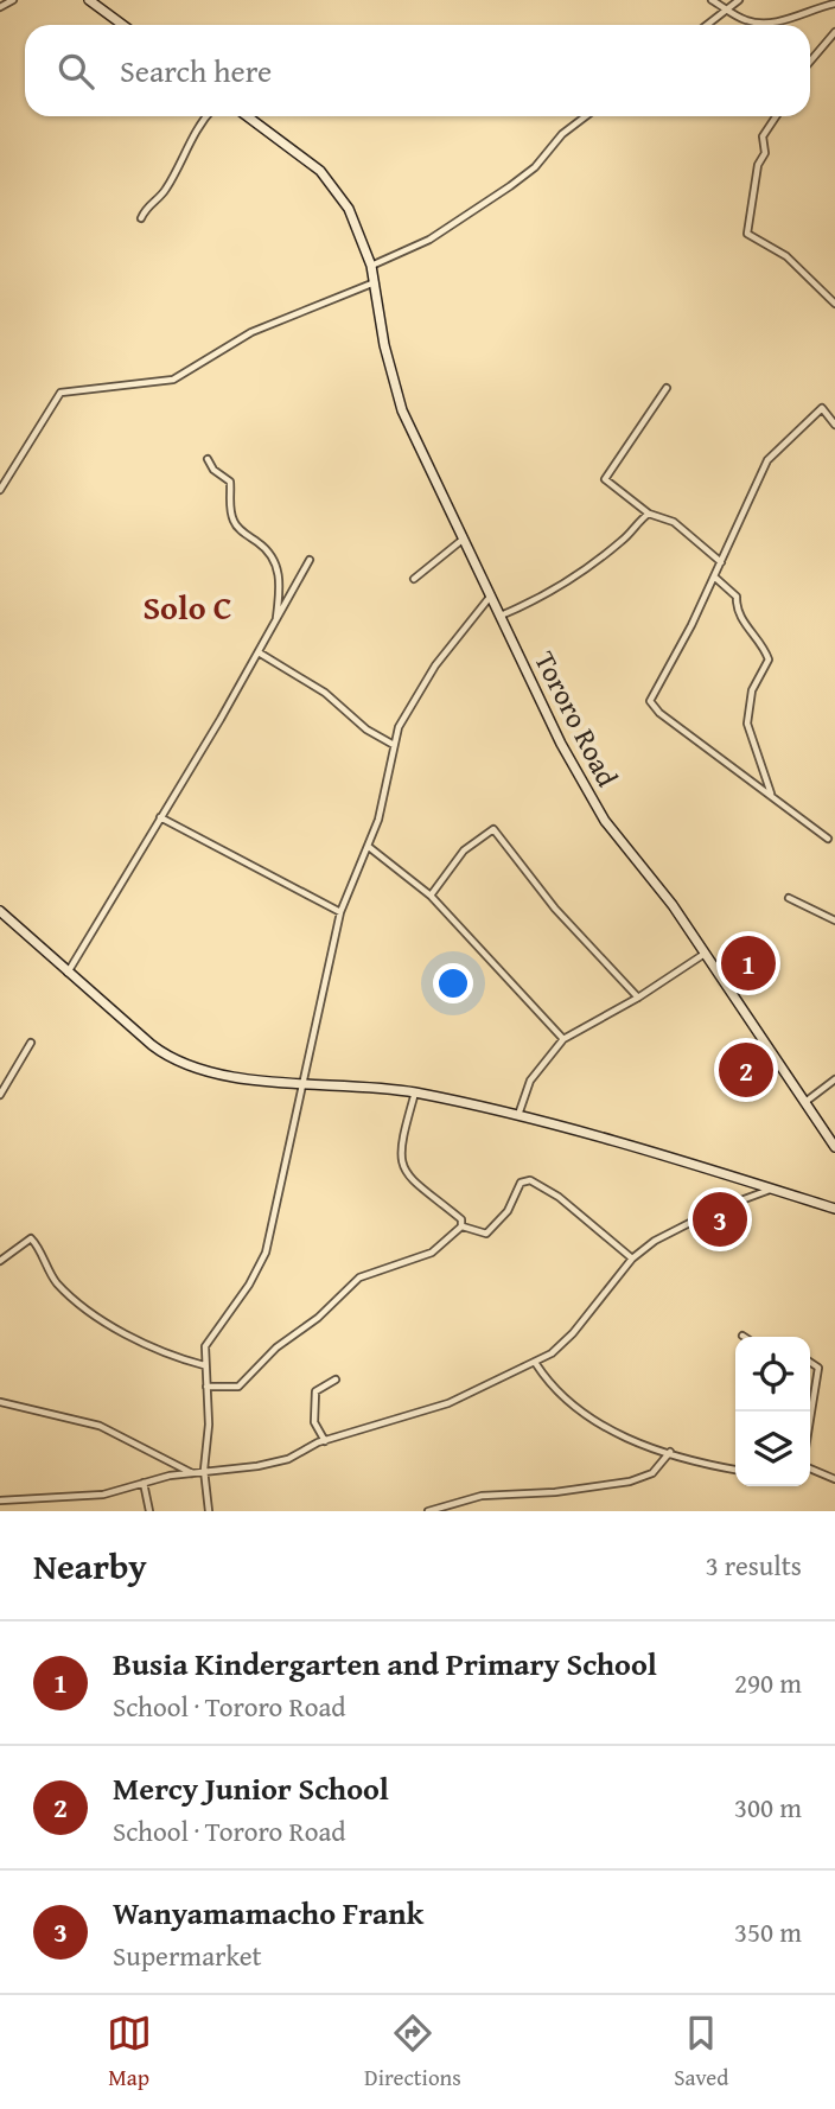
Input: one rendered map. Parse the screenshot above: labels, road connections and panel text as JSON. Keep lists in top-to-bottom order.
{
  "streets": {
    "main road": ["Tororo Road"]
  },
  "districts": ["Solo C"],
  "page": {
    "search": "Search here",
    "pins": ["1", "2", "3"],
    "heading": ["Nearby", "3 results"],
    "list": [
      {
        "mark": "1",
        "name": "Busia Kindergarten and Primary School",
        "note": "School · Tororo Road",
        "value": "290 m"
      },
      {
        "mark": "2",
        "name": "Mercy Junior School",
        "note": "School · Tororo Road",
        "value": "300 m"
      },
      {
        "mark": "3",
        "name": "Wanyamamacho Frank",
        "note": "Supermarket",
        "value": "350 m"
      }
    ],
    "nav": ["Map", "Directions", "Saved"]
  }
}
